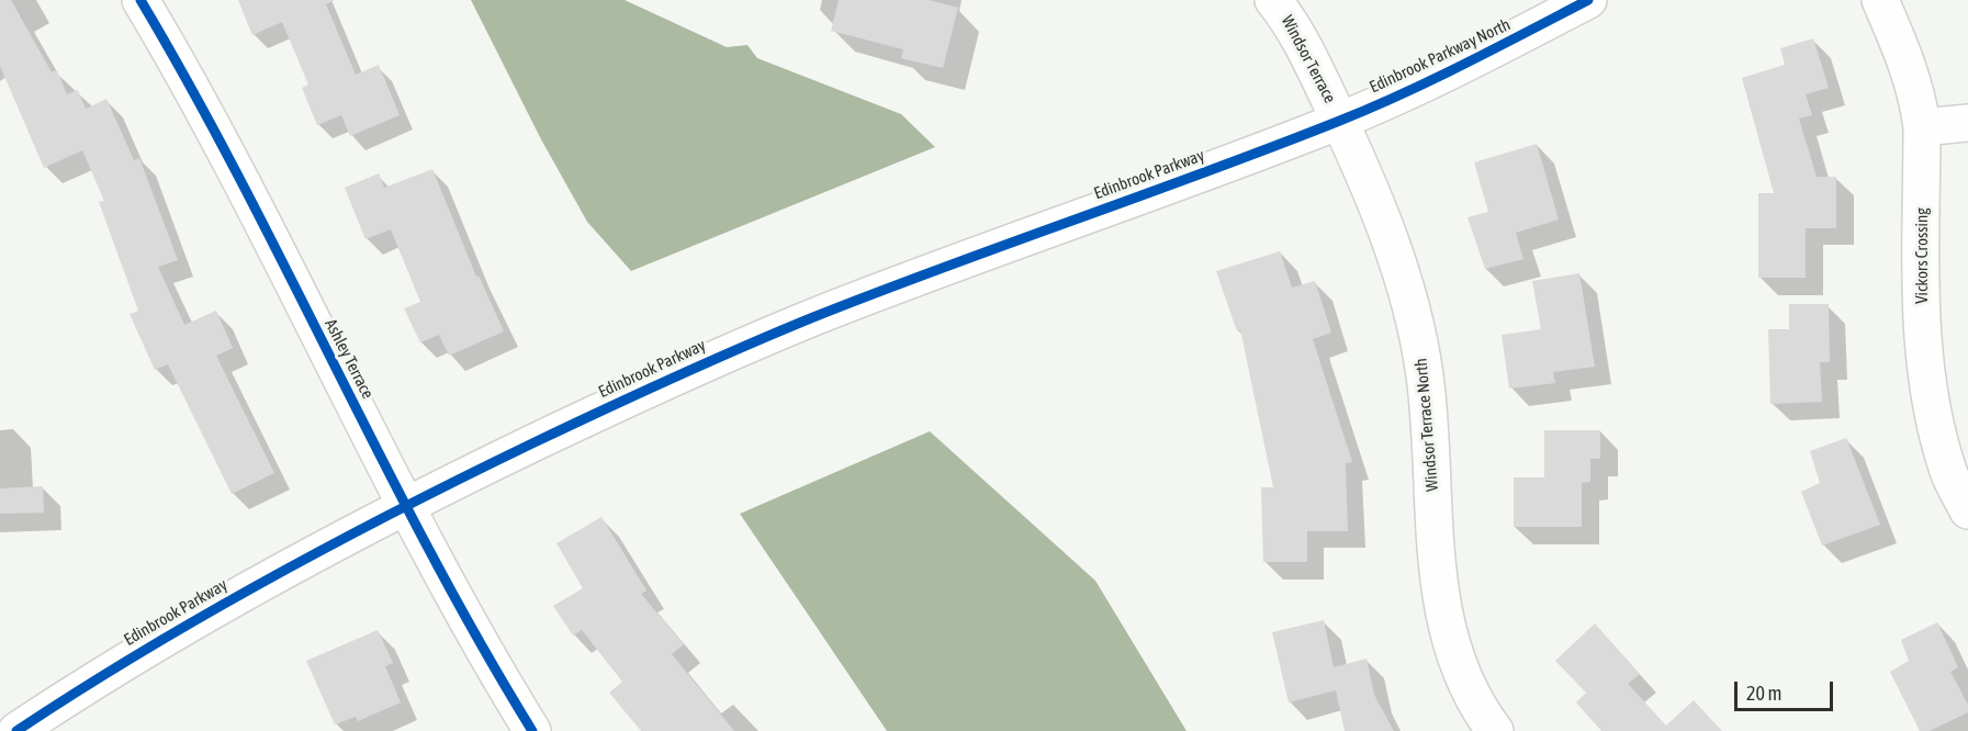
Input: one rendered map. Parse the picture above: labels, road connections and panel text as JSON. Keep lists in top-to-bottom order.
{
  "streets": {
    "street": [
      "Edinbrook Parkway North",
      "Windsor Terrace",
      "Edinbrook Parkway",
      "Vickors Crossing",
      "Ashley Terrace",
      "Windsor Terrace North"
    ]
  },
  "crossings": [
    ["Edinbrook Parkway North", "Windsor Terrace"],
    ["Edinbrook Parkway North", "Edinbrook Parkway"],
    ["Edinbrook Parkway North", "Windsor Terrace North"],
    ["Windsor Terrace", "Edinbrook Parkway"],
    ["Windsor Terrace", "Windsor Terrace North"],
    ["Edinbrook Parkway", "Ashley Terrace"],
    ["Edinbrook Parkway", "Windsor Terrace North"]
  ],
  "scale_bar": "20 m"
}
